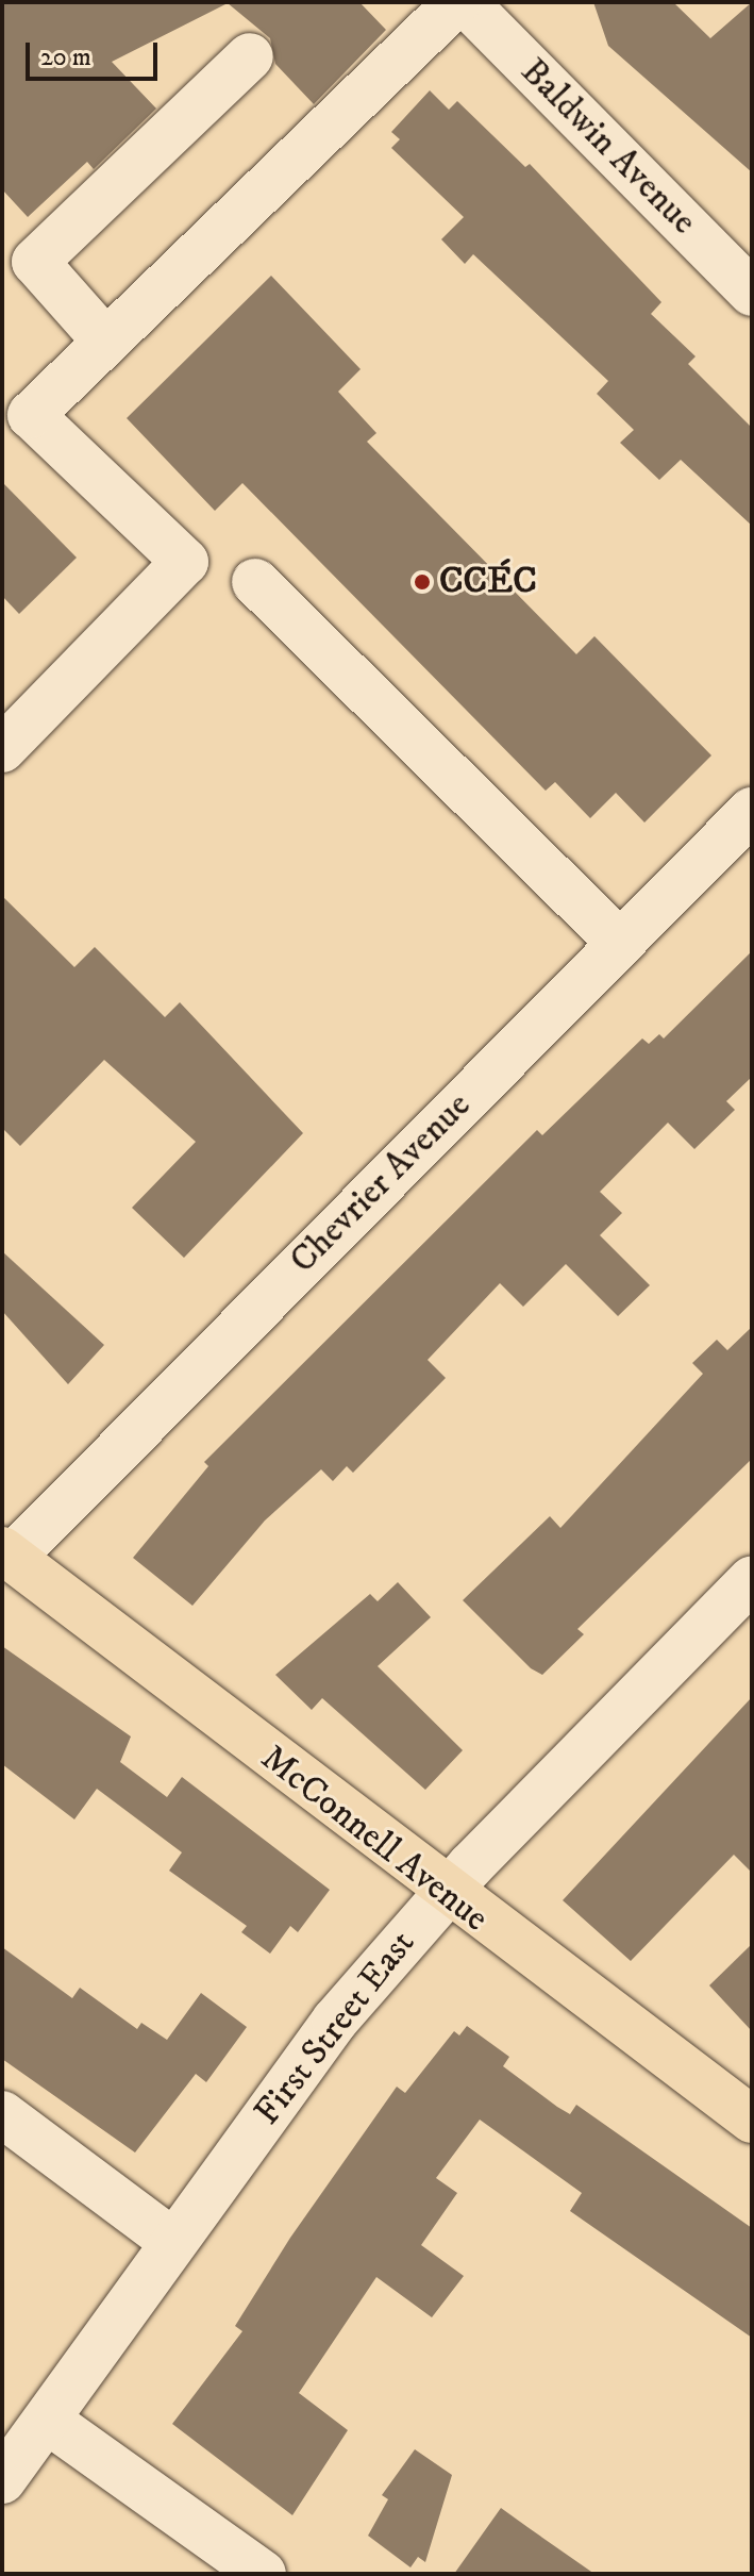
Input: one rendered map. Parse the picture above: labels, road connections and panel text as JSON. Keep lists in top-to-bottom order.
{
  "streets": {
    "main road": ["McConnell Avenue"],
    "street": ["Baldwin Avenue", "Chevrier Avenue", "First Street East"]
  },
  "crossings": [
    ["Chevrier Avenue", "McConnell Avenue"],
    ["McConnell Avenue", "First Street East"]
  ],
  "places": ["CCÉC"],
  "scale_bar": "20 m"
}
